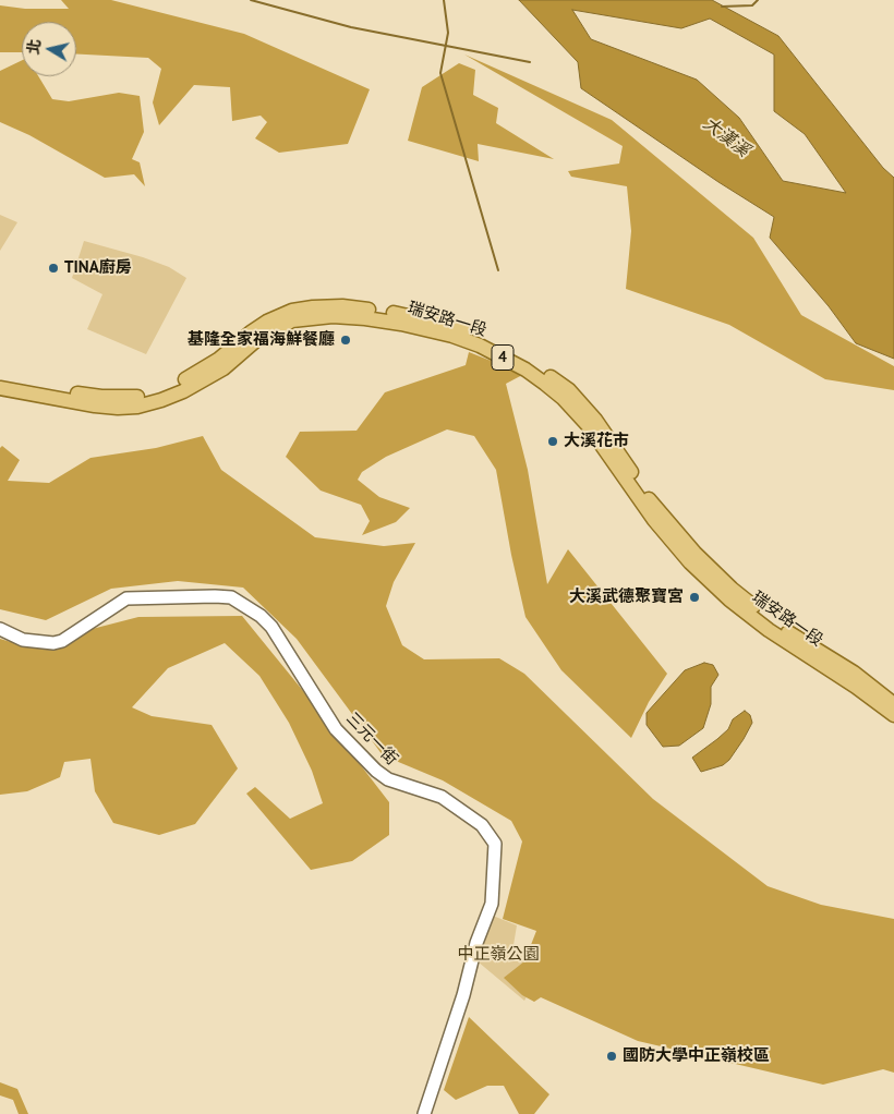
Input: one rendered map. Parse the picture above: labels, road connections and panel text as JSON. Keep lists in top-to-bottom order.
{
  "streets": {
    "main road": ["瑞安路一段", "4"],
    "street": ["三元一街"]
  },
  "water": ["大漢溪"],
  "parks": ["中正嶺公園"],
  "places": [
    "TINA廚房",
    "基隆全家福海鮮餐廳",
    "大溪花市",
    "大溪武德聚寶宮",
    "國防大學中正嶺校區"
  ],
  "north": "left"
}
